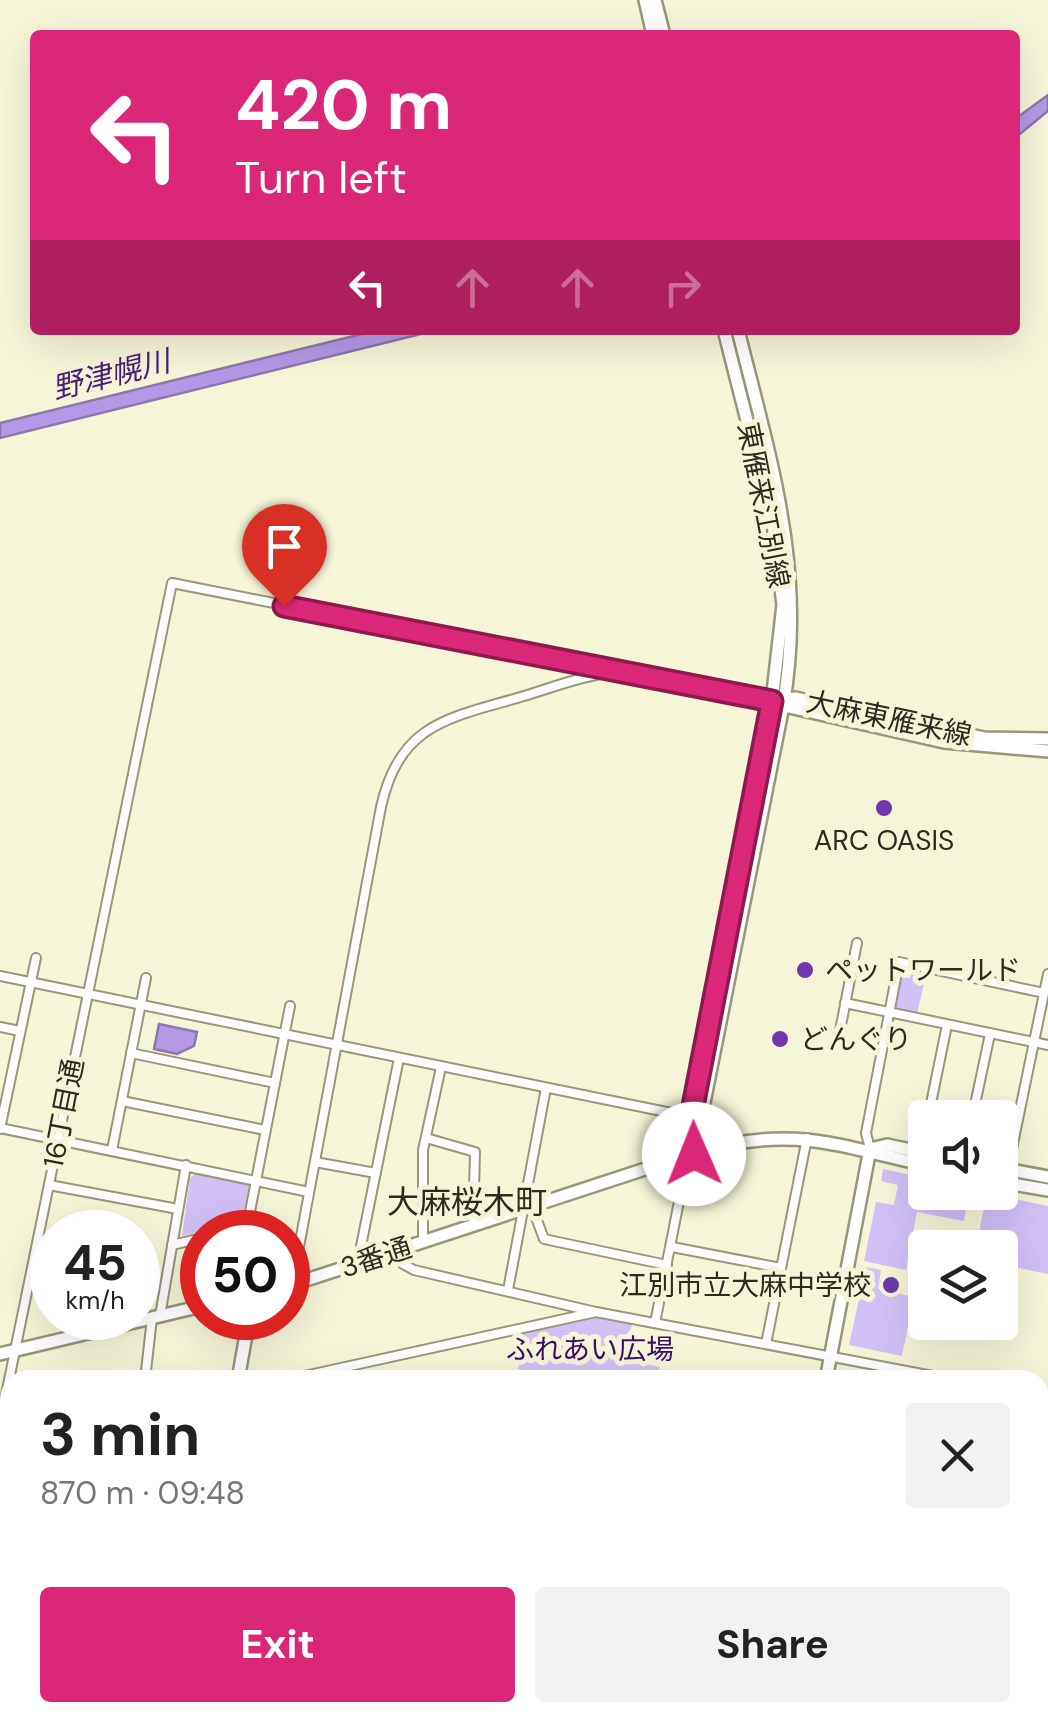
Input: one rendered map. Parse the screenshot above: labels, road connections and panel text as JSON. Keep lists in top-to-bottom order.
{
  "streets": {
    "main road": ["東雁来江別線", "大麻東雁来線", "3番通"],
    "street": ["16丁目通"]
  },
  "crossings": [
    ["東雁来江別線", "大麻東雁来線"],
    ["東雁来江別線", "3番通"]
  ],
  "districts": ["大麻桜木町"],
  "water": ["野津幌川"],
  "parks": ["ふれあい広場"],
  "places": [
    "ARC OASIS",
    "ペットワールド",
    "どんぐり",
    "江別市立大麻中学校"
  ],
  "page": {
    "turn": ["420 m", "Turn left"],
    "speed": "45 km/h",
    "limit": "50",
    "heading": ["3 min", "870 m · 09:48"],
    "buttons": ["Exit", "Share"]
  }
}
